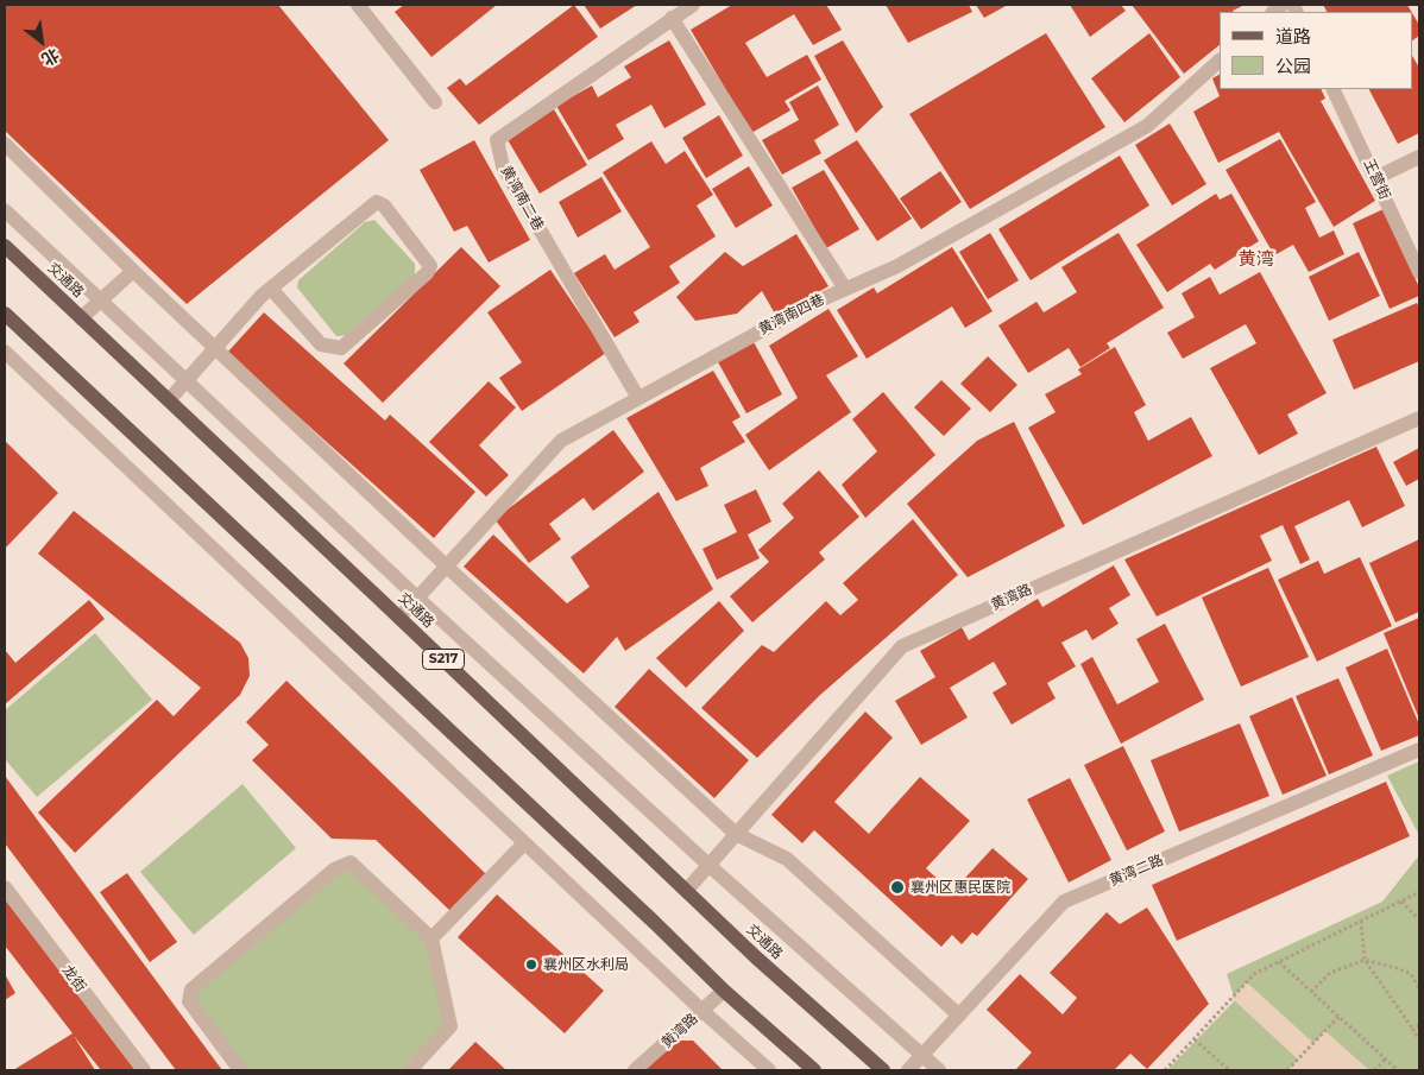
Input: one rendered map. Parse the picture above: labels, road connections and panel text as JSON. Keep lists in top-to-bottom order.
{
  "streets": {
    "main road": ["交通路", "S217"],
    "street": [
      "王营街",
      "黄湾南二巷",
      "黄湾南四巷",
      "黄湾路",
      "黄湾二路",
      "龙街"
    ]
  },
  "crossings": [
    ["黄湾南二巷", "黄湾南四巷"],
    ["交通路", "黄湾南四巷"],
    ["交通路", "黄湾路"]
  ],
  "districts": ["黄湾"],
  "places": ["襄州区惠民医院", "襄州区水利局"],
  "legend": ["道路", "公园"],
  "north": "bottom right"
}
